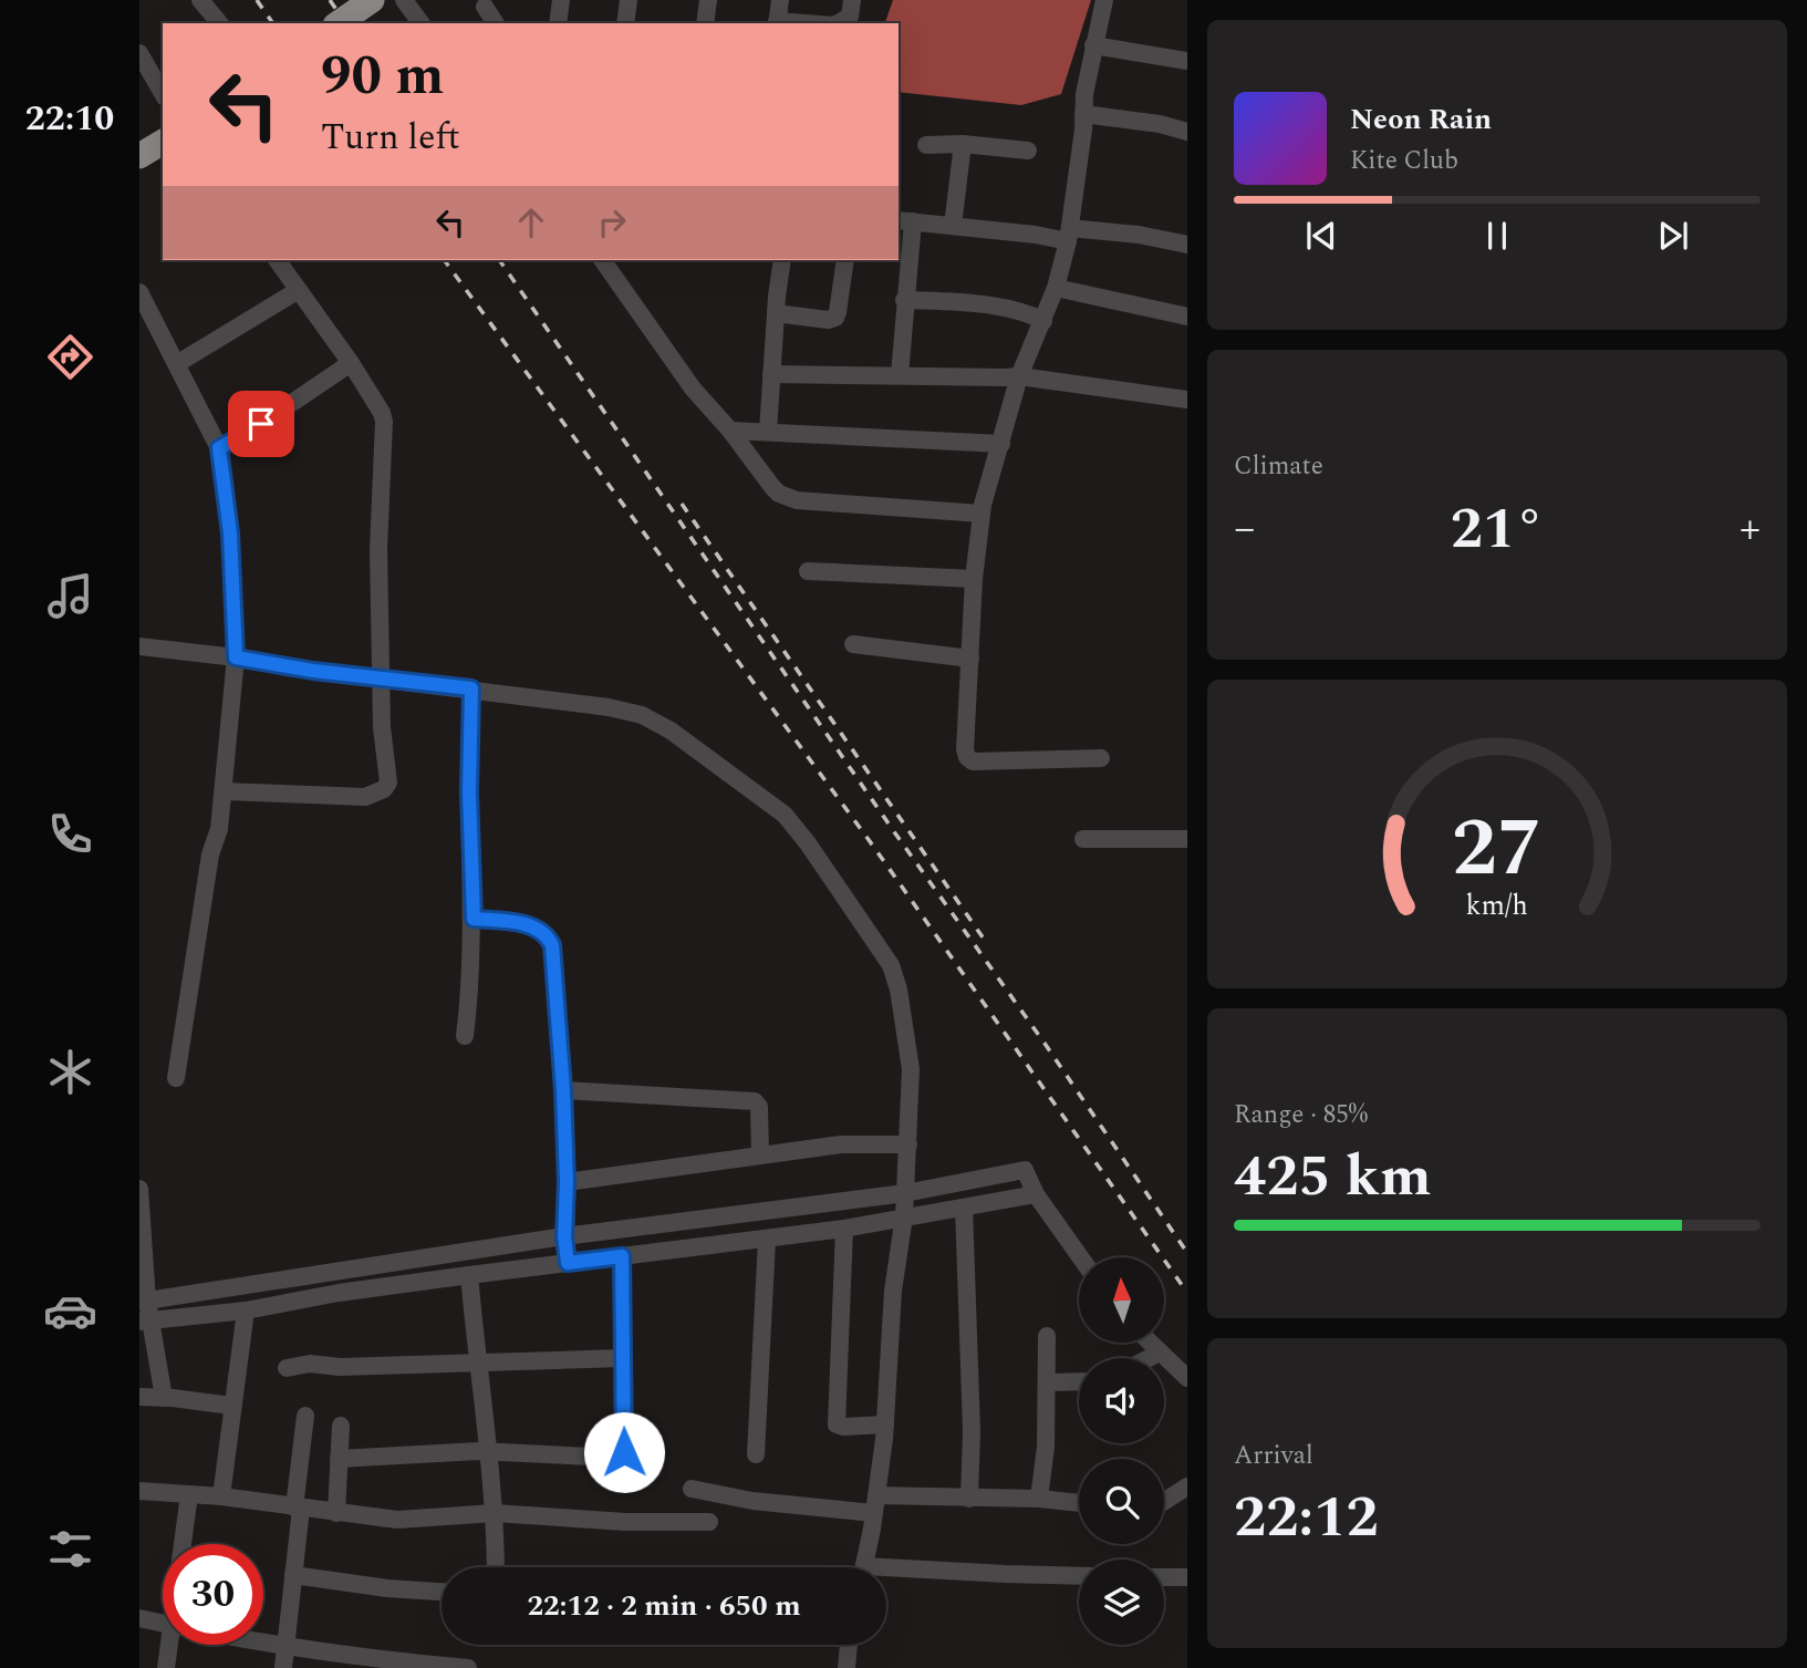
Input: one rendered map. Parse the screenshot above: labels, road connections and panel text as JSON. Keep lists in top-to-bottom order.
{
  "north": "top",
  "page": {
    "tabs": "22:10",
    "turn": ["90 m", "Turn left"],
    "song": ["Neon Rain", "Kite Club"],
    "tile": [
      "Climate",
      ["Range · 85%", "425 km"],
      ["Arrival", "22:12"]
    ],
    "heat": ["−", "21°", "+"],
    "limit": "30",
    "trip": "22:12 · 2 min · 650 m",
    "gauge": ["27", "km/h"]
  }
}
